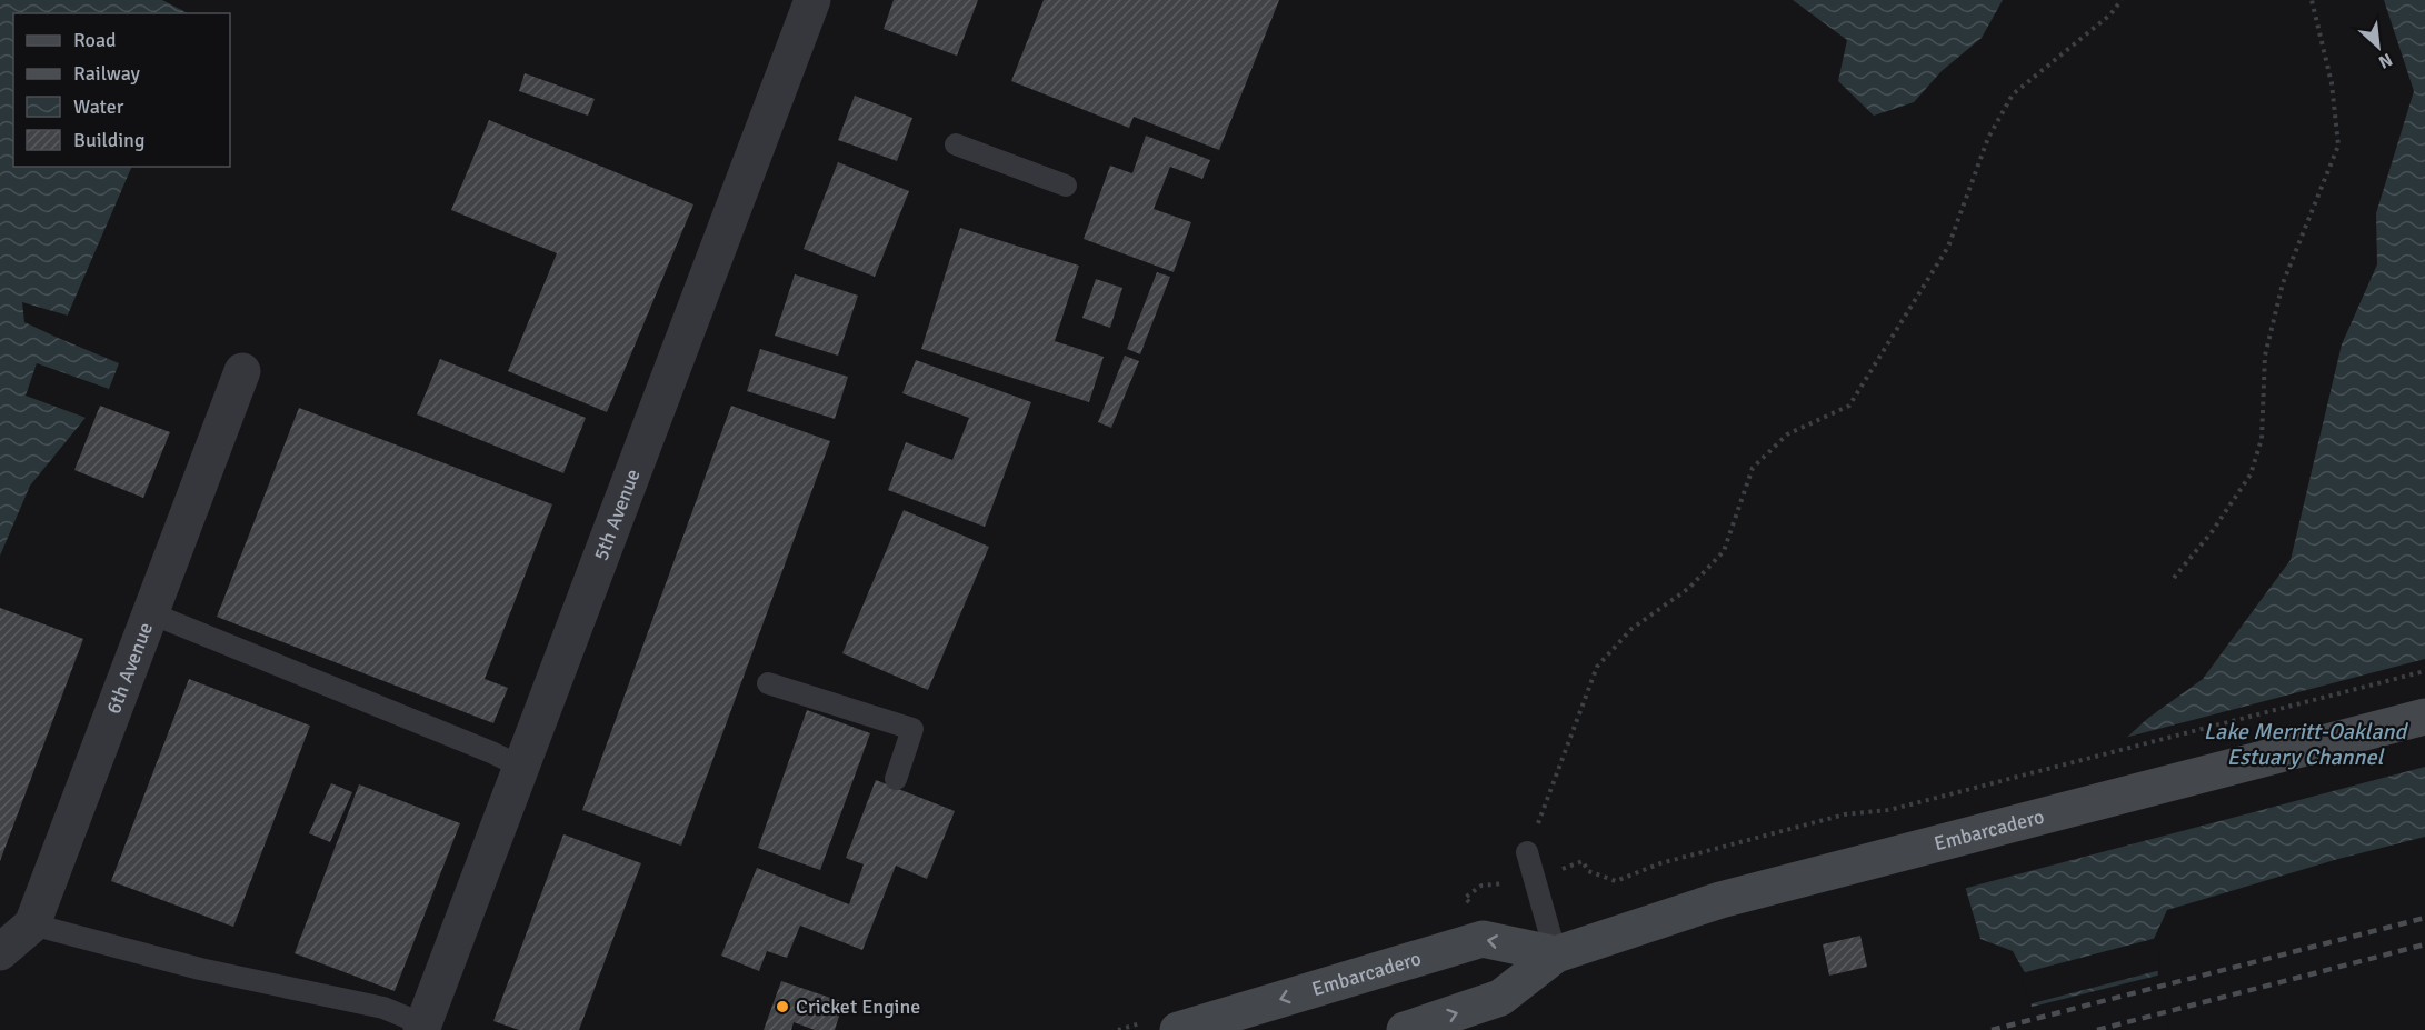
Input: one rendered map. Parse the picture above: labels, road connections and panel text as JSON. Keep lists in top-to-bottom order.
{
  "streets": {
    "main road": ["Embarcadero"],
    "street": ["5th Avenue", "6th Avenue"]
  },
  "water": ["Lake Merritt-Oakland Estuary Channel"],
  "places": ["Cricket Engine"],
  "legend": [
    "Road",
    "Railway",
    "Water",
    "Building"
  ],
  "north": "bottom right"
}
